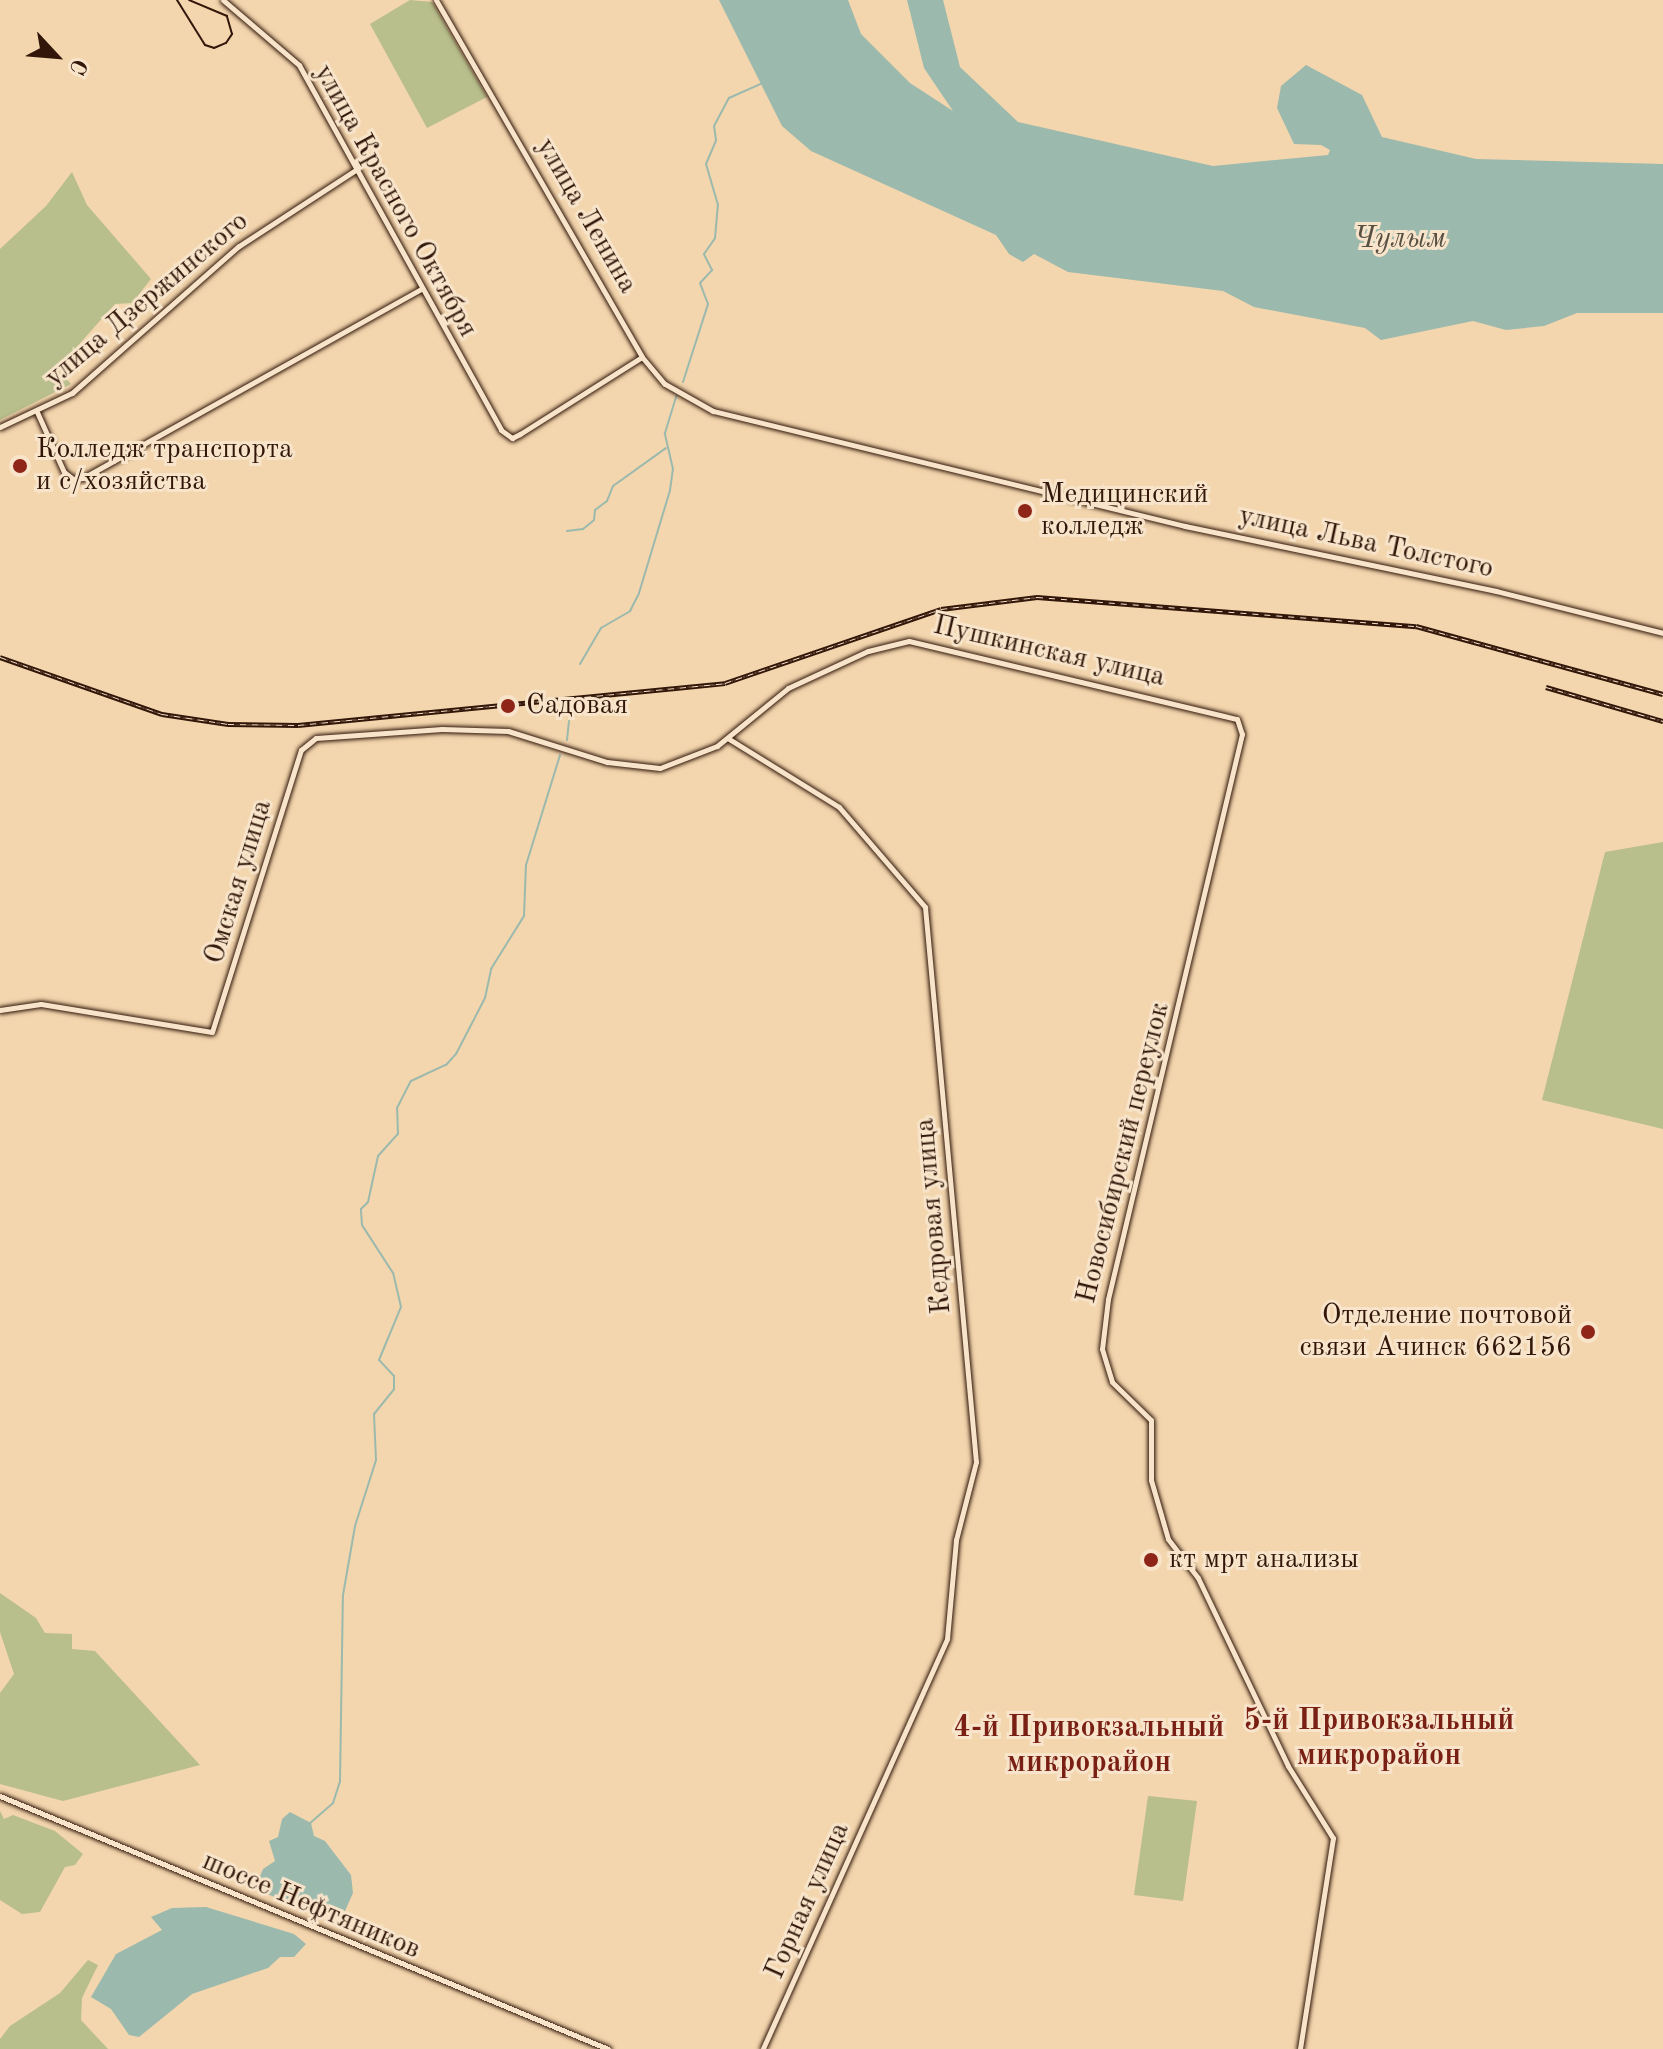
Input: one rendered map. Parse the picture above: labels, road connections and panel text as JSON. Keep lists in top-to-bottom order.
{
  "streets": {
    "street": [
      "улица Красного Октября",
      "улица Ленина",
      "улица Дзержинского",
      "улица Льва Толстого",
      "Пушкинская улица",
      "Омская улица",
      "Новосибирский переулок",
      "Кедровая улица",
      "Горная улица",
      "шоссе Нефтяников"
    ]
  },
  "crossings": [
    ["улица Красного Октября", "улица Ленина"],
    ["улица Красного Октября", "улица Дзержинского"],
    ["улица Ленина", "улица Льва Толстого"],
    ["Пушкинская улица", "Омская улица"],
    ["Пушкинская улица", "Новосибирский переулок"],
    ["Пушкинская улица", "Кедровая улица"],
    ["Кедровая улица", "Горная улица"]
  ],
  "districts": ["5-й Привокзальный микрорайон", "4-й Привокзальный микрорайон"],
  "water": ["Чулым"],
  "places": [
    "Колледж транспорта и с/хозяйства",
    "Медицинский колледж",
    "Садовая",
    "Отделение почтовой связи Ачинск 662156",
    "кт мрт анализы"
  ],
  "north": "bottom right"
}
